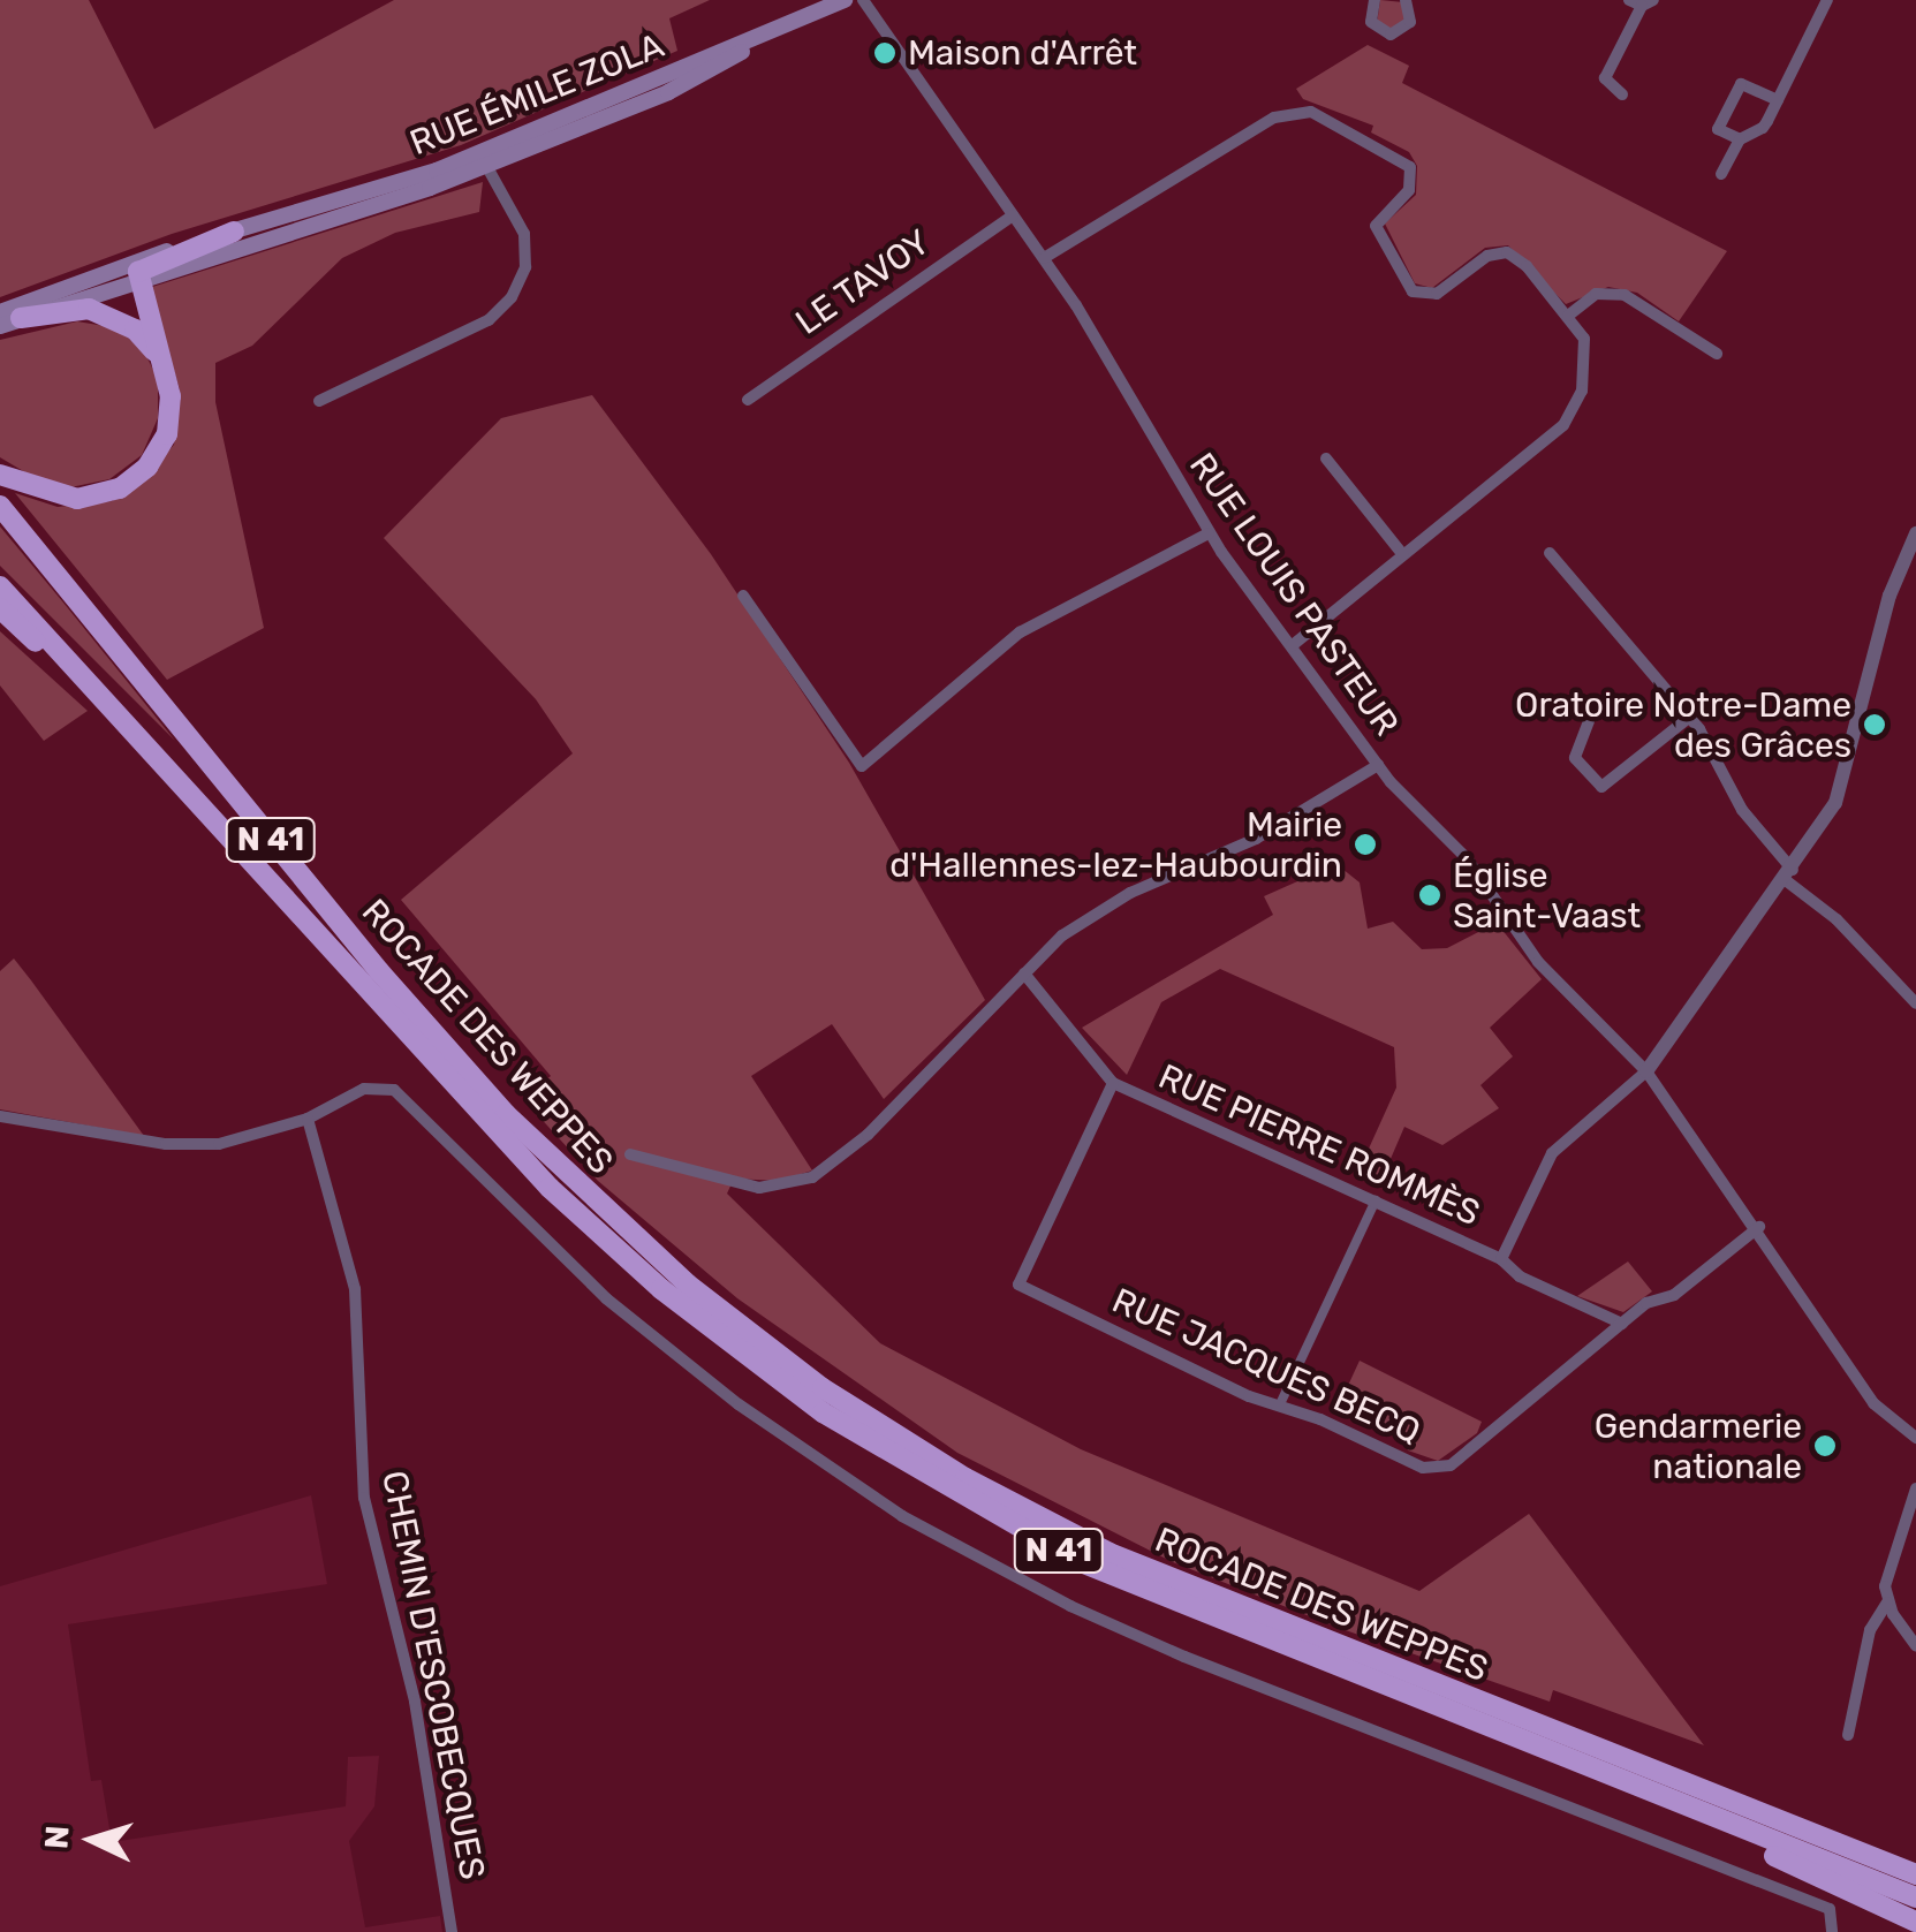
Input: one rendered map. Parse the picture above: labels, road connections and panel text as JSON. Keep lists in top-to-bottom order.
{
  "streets": {
    "highway": ["N 41", "ROCADE DES WEPPES"],
    "main road": ["RUE ÉMILE ZOLA"],
    "street": [
      "LE TAVOY",
      "RUE LOUIS PASTEUR",
      "RUE PIERRE ROMMÈS",
      "RUE JACQUES BECQ",
      "CHEMIN D'ESCOBECQUES"
    ]
  },
  "crossings": [
    ["LE TAVOY", "RUE LOUIS PASTEUR"],
    ["RUE LOUIS PASTEUR", "RUE PIERRE ROMMÈS"],
    ["RUE LOUIS PASTEUR", "RUE JACQUES BECQ"],
    ["N 41", "ROCADE DES WEPPES"],
    ["RUE PIERRE ROMMÈS", "RUE JACQUES BECQ"]
  ],
  "places": [
    "Maison d'Arrêt",
    "Oratoire Notre-Dame des Grâces",
    "Mairie d'Hallennes-lez-Haubourdin",
    "Église Saint-Vaast",
    "Gendarmerie nationale"
  ],
  "north": "left"
}
